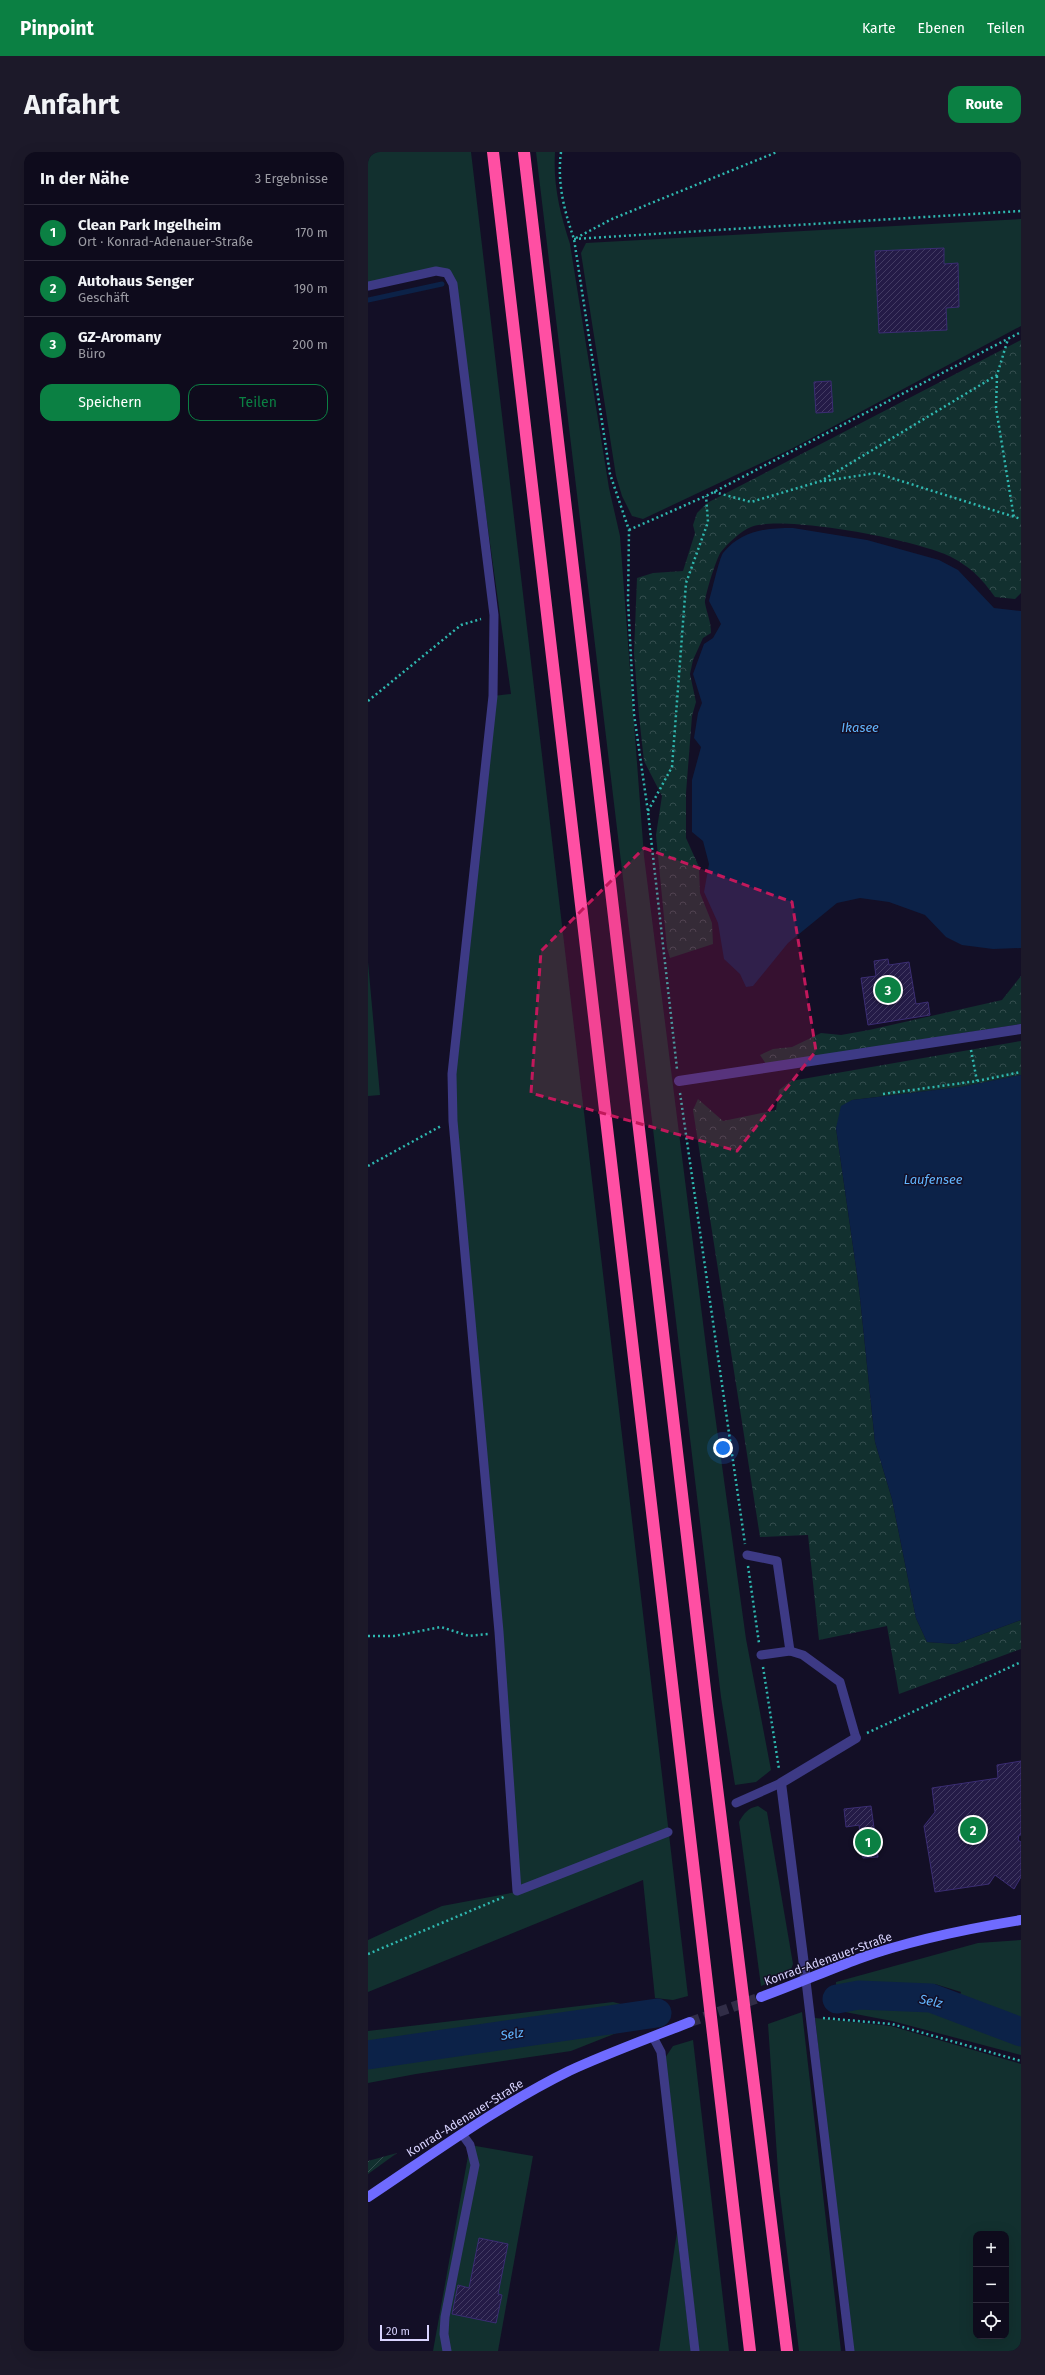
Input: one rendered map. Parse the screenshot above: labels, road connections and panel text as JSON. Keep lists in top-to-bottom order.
{
  "streets": {
    "main road": ["Konrad-Adenauer-Straße"]
  },
  "water": ["Ikasee", "Laufensee", "Selz"],
  "scale_bar": "20 m",
  "page": {
    "header": "Pinpoint",
    "nav": ["Karte", "Ebenen", "Teilen"],
    "buttons": [
      "Route",
      ["Speichern", "Teilen"]
    ],
    "title": "Anfahrt",
    "heading": ["In der Nähe", "3 Ergebnisse"],
    "list": [
      {
        "mark": "1",
        "name": "Clean Park Ingelheim",
        "note": "Ort · Konrad-Adenauer-Straße",
        "value": "170 m"
      },
      {
        "mark": "2",
        "name": "Autohaus Senger",
        "note": "Geschäft",
        "value": "190 m"
      },
      {
        "mark": "3",
        "name": "GZ-Aromany",
        "note": "Büro",
        "value": "200 m"
      }
    ],
    "pins": ["3", "2", "1"],
    "map_buttons": ["+", "−"],
    "scale": "20 m"
  }
}
